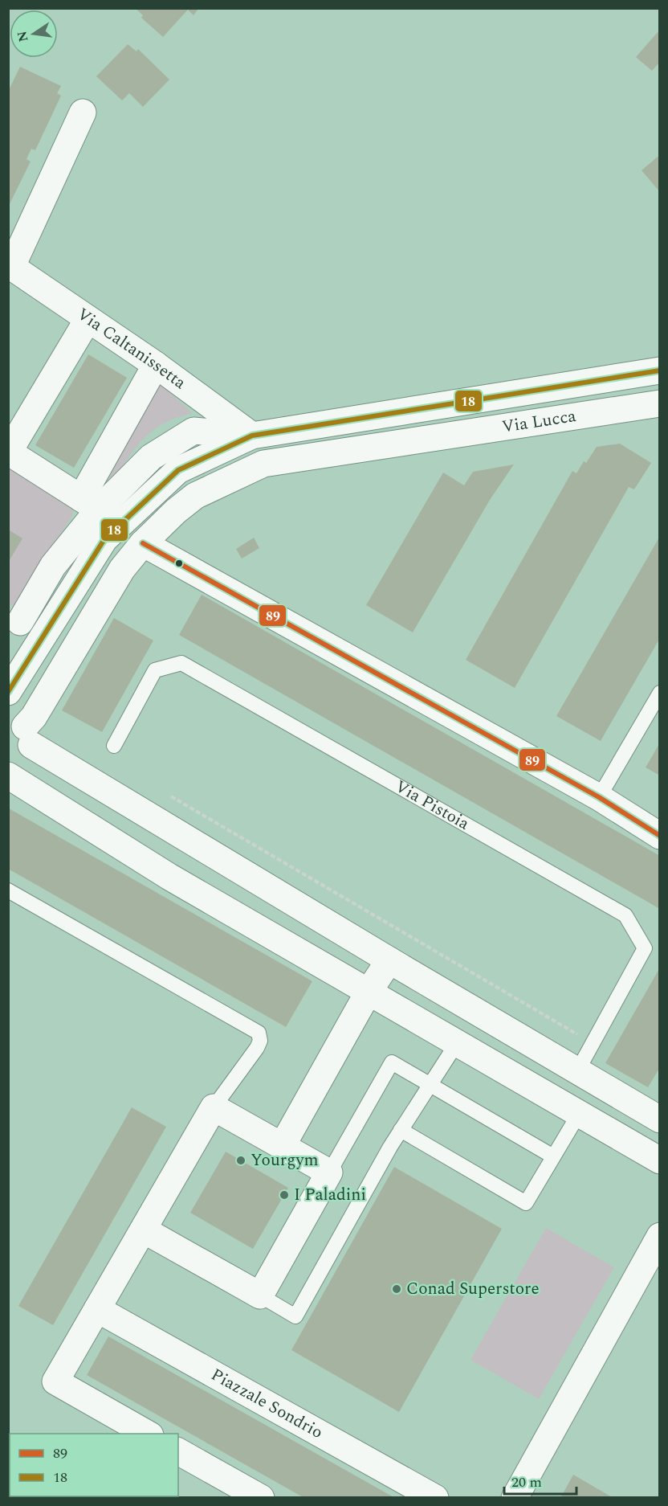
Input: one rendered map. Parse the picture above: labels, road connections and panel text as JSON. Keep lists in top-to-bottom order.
{
  "streets": {
    "street": ["Via Caltanissetta", "Via Lucca", "Piazzale Sondrio"],
    "lane": ["Via Pistoia"]
  },
  "crossings": [
    ["Via Caltanissetta", "Via Lucca"]
  ],
  "places": ["Yourgym", "I Paladini", "Conad Superstore"],
  "lines": ["transit line 18", "transit line 89"],
  "legend": ["89", "18"],
  "scale_bar": "20 m",
  "north": "left"
}
